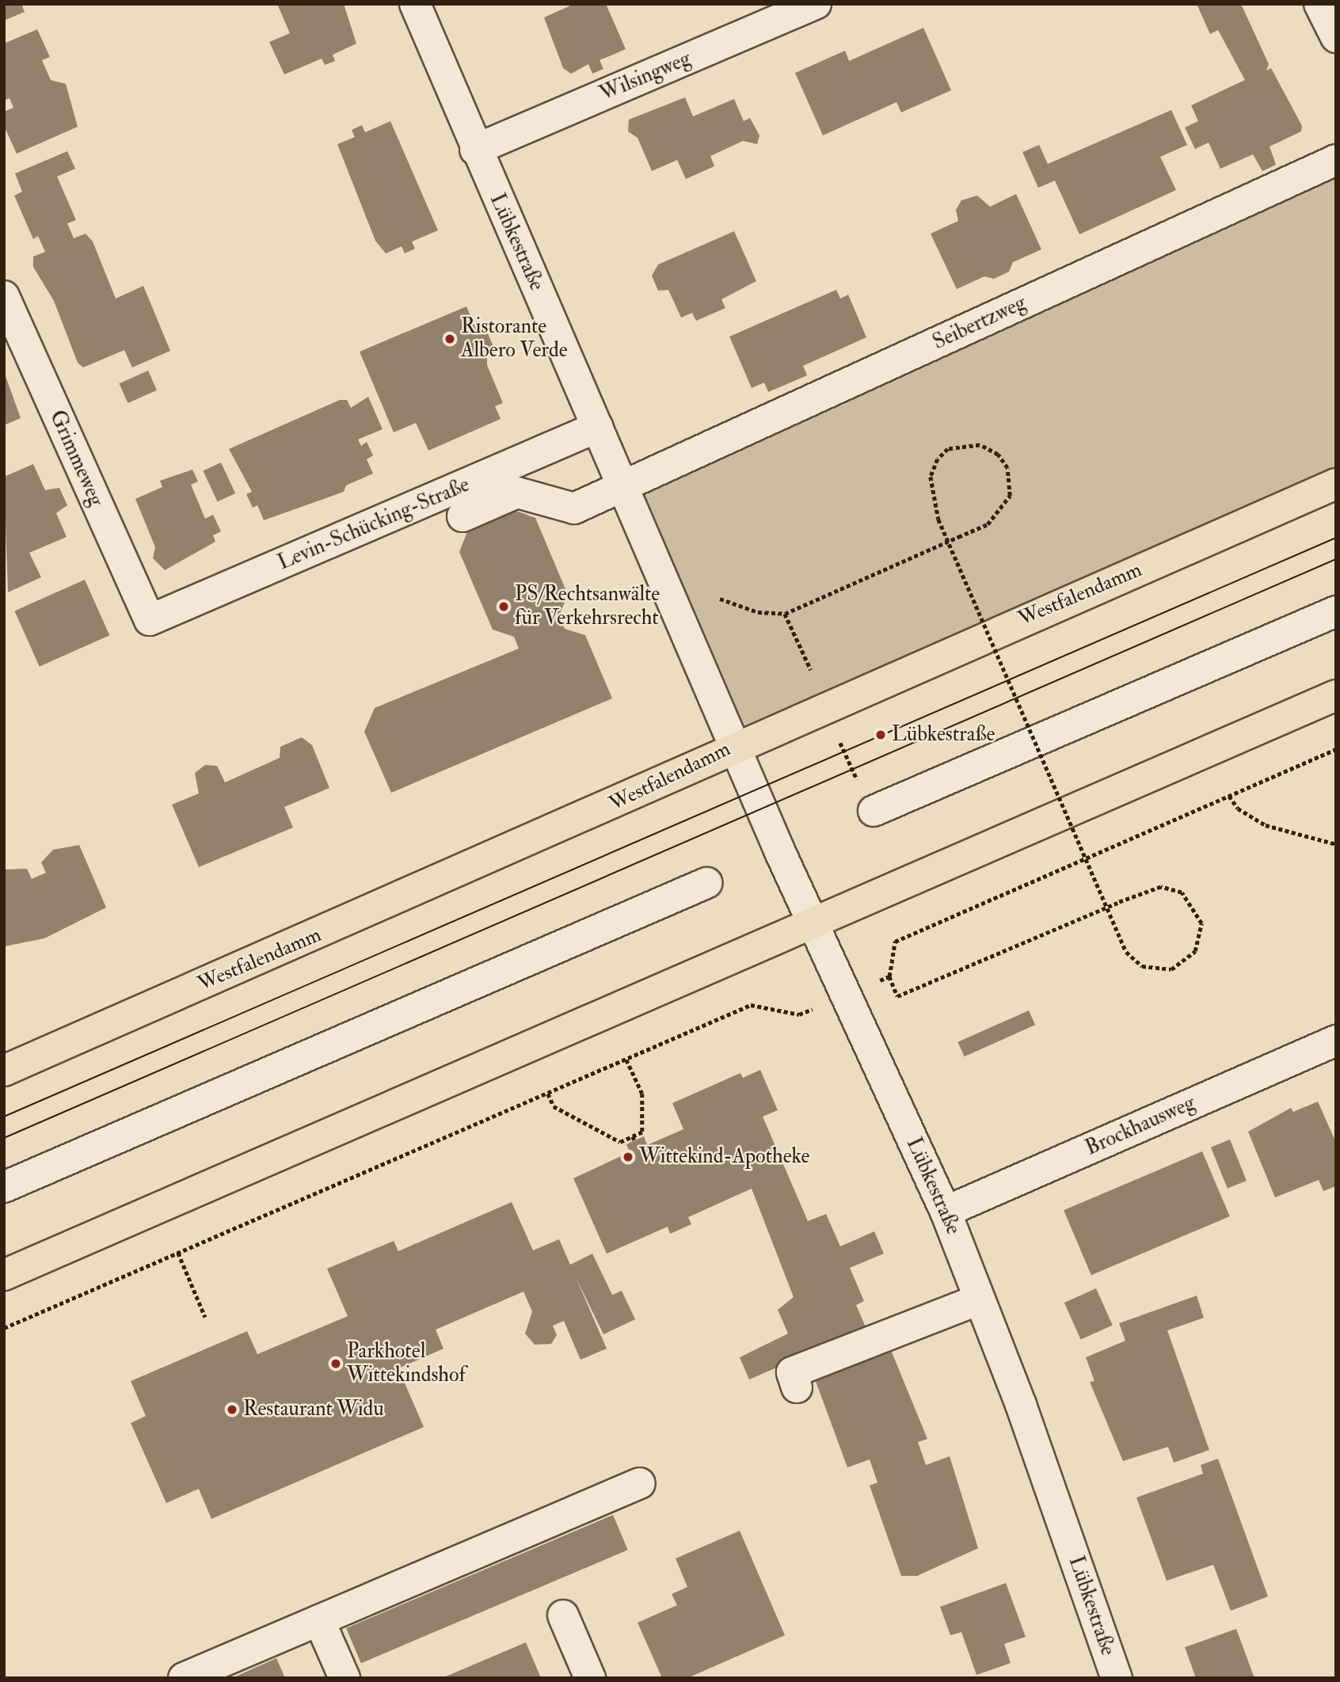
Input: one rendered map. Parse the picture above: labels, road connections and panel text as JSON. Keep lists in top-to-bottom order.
{
  "streets": {
    "main road": ["Westfalendamm"],
    "street": [
      "Wilsingweg",
      "Lübkestraße",
      "Seibertzweg",
      "Grimmeweg",
      "Levin-Schücking-Straße",
      "Brockhausweg"
    ]
  },
  "crossings": [
    ["Wilsingweg", "Lübkestraße"],
    ["Lübkestraße", "Seibertzweg"],
    ["Lübkestraße", "Levin-Schücking-Straße"],
    ["Lübkestraße", "Westfalendamm"],
    ["Lübkestraße", "Brockhausweg"],
    ["Grimmeweg", "Levin-Schücking-Straße"]
  ],
  "places": [
    "Ristorante Albero Verde",
    "PS/Rechtsanwälte für Verkehrsrecht",
    "Lübkestraße",
    "Wittekind-Apotheke",
    "Parkhotel Wittekindshof",
    "Restaurant Widu"
  ]
}
